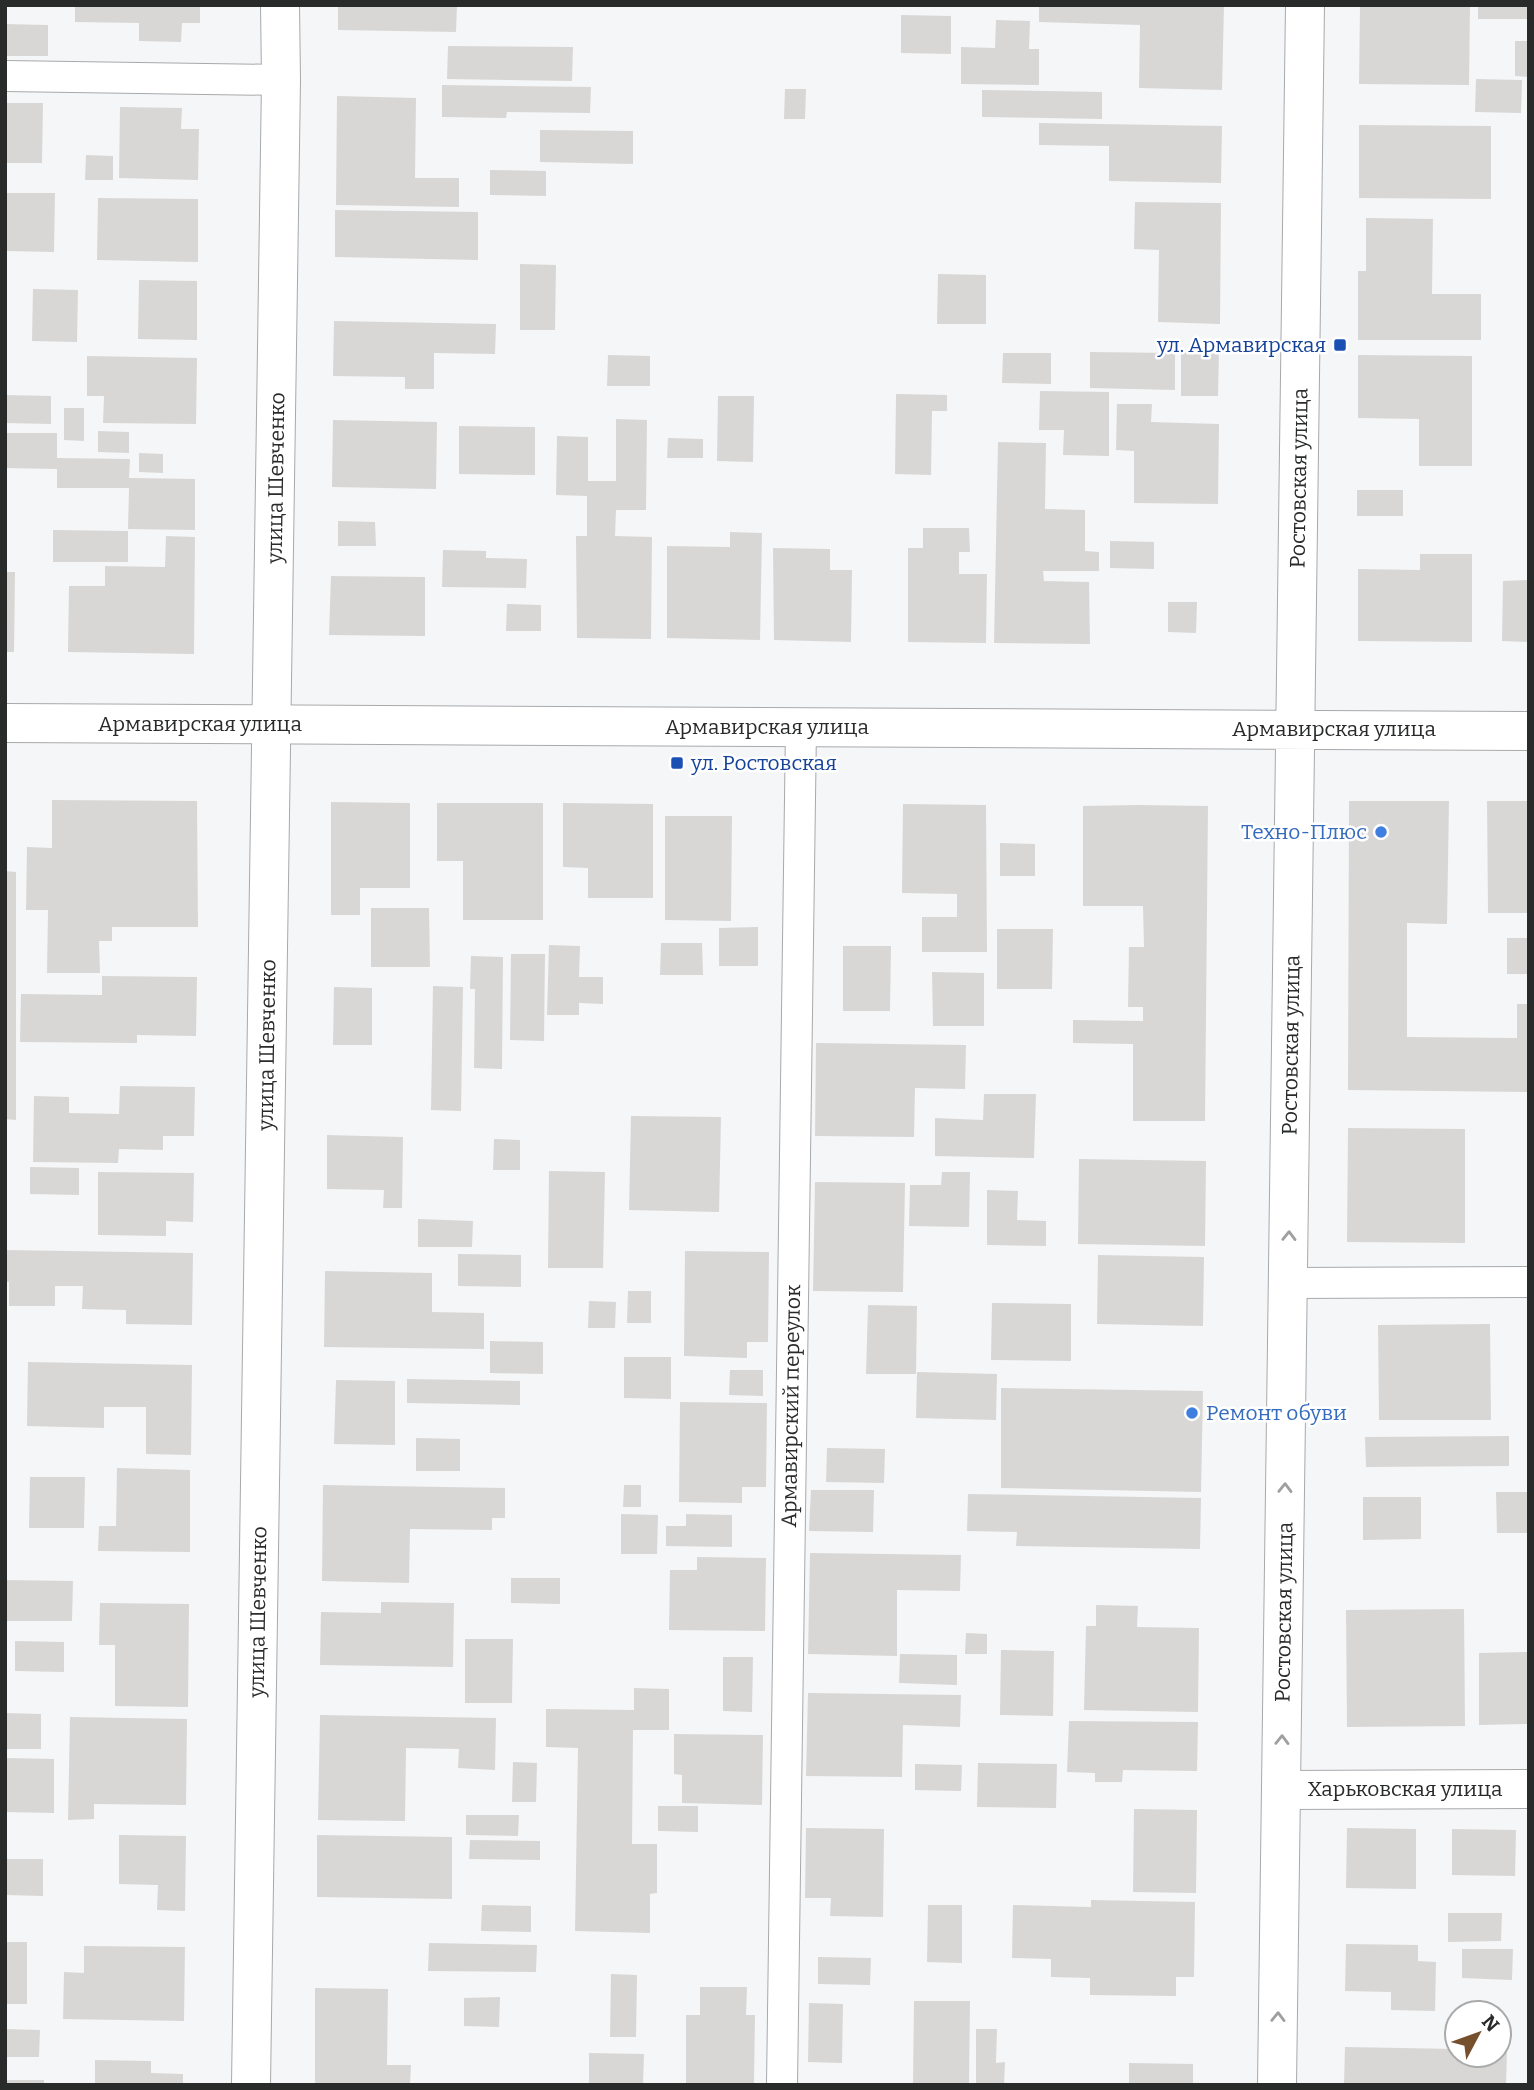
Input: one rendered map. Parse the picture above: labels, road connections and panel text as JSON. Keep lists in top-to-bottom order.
{
  "streets": {
    "street": [
      "улица Шевченко",
      "Ростовская улица",
      "Армавирская улица",
      "Харьковская улица"
    ],
    "lane": ["Армавирский переулок"]
  },
  "crossings": [
    ["улица Шевченко", "Армавирская улица"],
    ["Ростовская улица", "Армавирская улица"],
    ["Ростовская улица", "Харьковская улица"],
    ["Армавирская улица", "Армавирский переулок"]
  ],
  "one_way": ["Ростовская улица"],
  "places": {
    "transit": ["ул. Армавирская", "ул. Ростовская"],
    "other": ["Техно-Плюс", "Ремонт обуви"]
  },
  "north": "top right"
}
